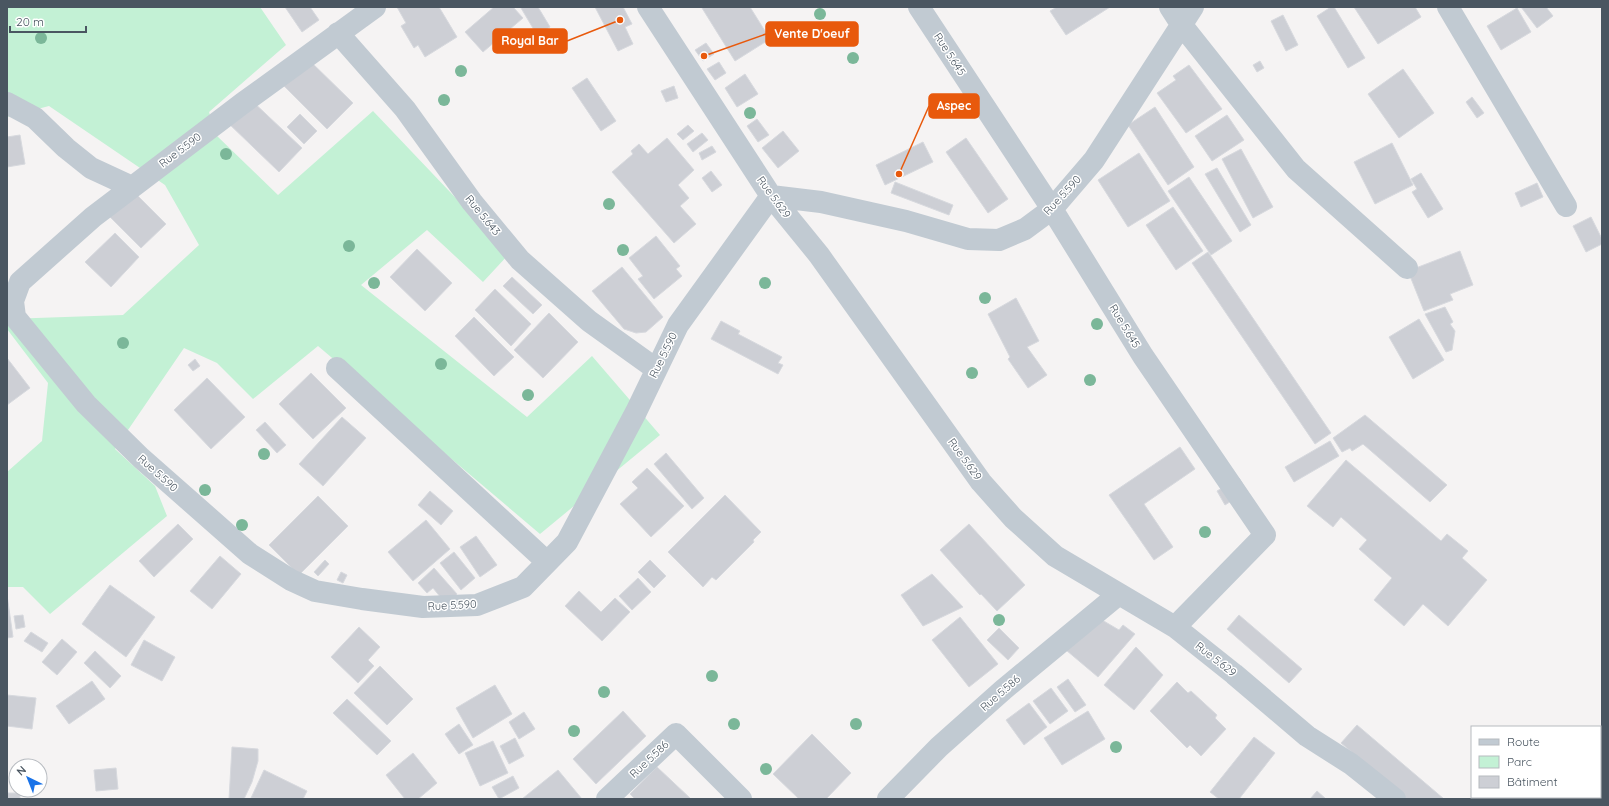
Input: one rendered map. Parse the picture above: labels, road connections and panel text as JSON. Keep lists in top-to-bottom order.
{
  "streets": {
    "street": [
      "Rue 5.645",
      "Rue 5.590",
      "Rue 5.629",
      "Rue 5.643",
      "Rue 5.586"
    ]
  },
  "crossings": [
    ["Rue 5.645", "Rue 5.590"],
    ["Rue 5.645", "Rue 5.629"],
    ["Rue 5.590", "Rue 5.629"],
    ["Rue 5.590", "Rue 5.643"],
    ["Rue 5.629", "Rue 5.586"]
  ],
  "places": ["Royal Bar", "Vente D'oeuf", "Aspec"],
  "legend": ["Route", "Parc", "Bâtiment"],
  "scale_bar": "20 m",
  "north": "top left"
}
